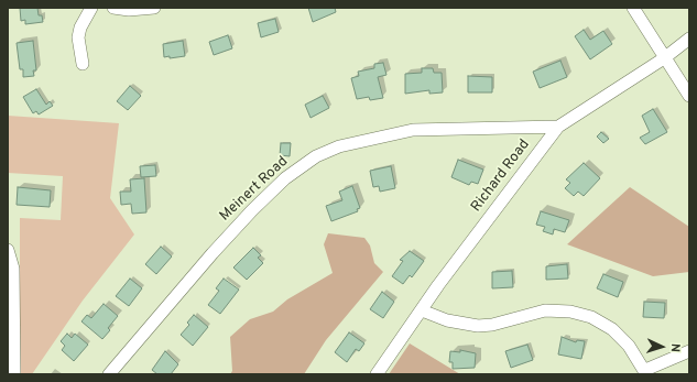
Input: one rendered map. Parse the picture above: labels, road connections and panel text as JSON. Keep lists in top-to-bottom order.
{
  "streets": {
    "street": ["Richard Road", "Meinert Road"]
  },
  "crossings": [
    ["Richard Road", "Meinert Road"]
  ],
  "north": "right"
}
